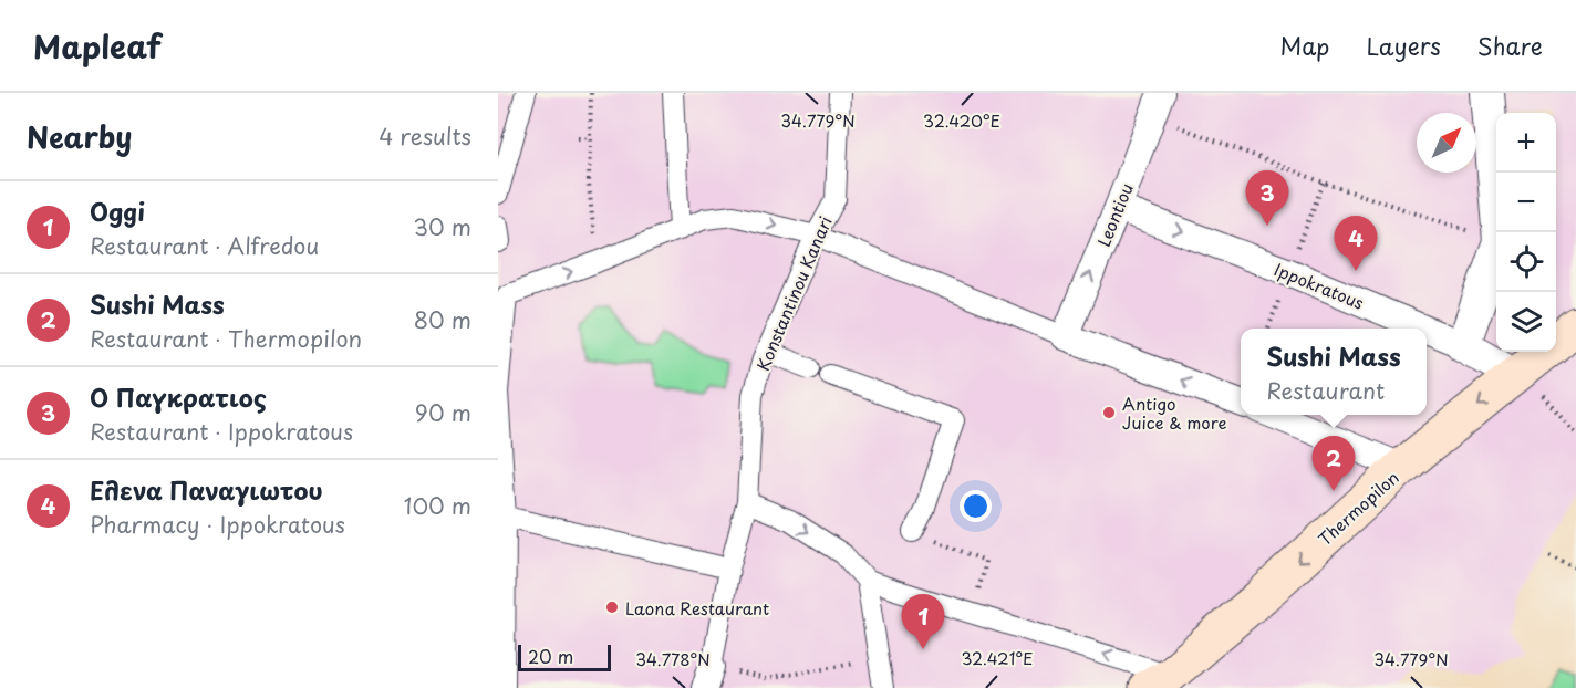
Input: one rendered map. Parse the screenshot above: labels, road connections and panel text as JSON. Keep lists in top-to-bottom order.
{
  "streets": {
    "main road": ["Thermopilon"],
    "street": ["Leontiou", "Ippokratous", "Konstantinou Kanari"]
  },
  "crossings": [
    ["Leontiou", "Ippokratous"],
    ["Ippokratous", "Thermopilon"]
  ],
  "one_way": ["Leontiou", "Thermopilon"],
  "places": ["Antigo Juice & more", "Laona Restaurant"],
  "scale_bar": "20 m",
  "north": "top right",
  "page": {
    "header": "Mapleaf",
    "nav": ["Map", "Layers", "Share"],
    "heading": ["Nearby", "4 results"],
    "map_buttons": ["+", "−"],
    "pins": [
      "3",
      "4",
      "2",
      "1"
    ],
    "list": [
      {
        "mark": "1",
        "name": "Oggi",
        "note": "Restaurant · Alfredou",
        "value": "30 m"
      },
      {
        "mark": "2",
        "name": "Sushi Mass",
        "note": "Restaurant · Thermopilon",
        "value": "80 m"
      },
      {
        "mark": "3",
        "name": "Ο Παγκρατιος",
        "note": "Restaurant · Ippokratous",
        "value": "90 m"
      },
      {
        "mark": "4",
        "name": "Ελενα Παναγιωτου",
        "note": "Pharmacy · Ippokratous",
        "value": "100 m"
      }
    ],
    "popup": ["Sushi Mass", "Restaurant"],
    "scale": "20 m"
  },
  "coordinates": [
    "34.779°N",
    "32.420°E",
    "32.421°E",
    "34.778°N"
  ]
}
